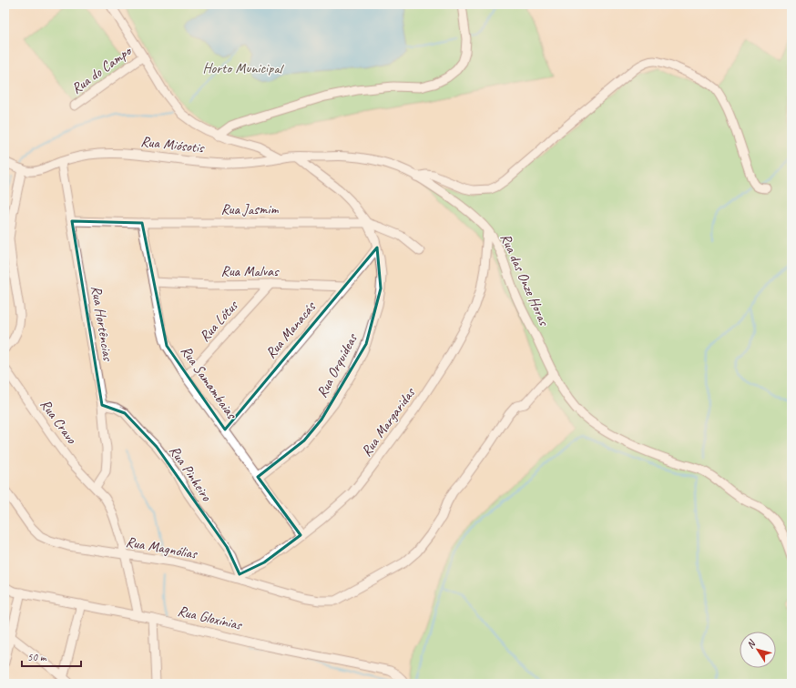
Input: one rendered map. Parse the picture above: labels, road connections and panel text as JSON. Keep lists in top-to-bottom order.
{
  "streets": {
    "street": [
      "Rua do Campo",
      "Rua Miósotis",
      "Rua Jasmim",
      "Rua Malvas",
      "Rua das Onze Horas",
      "Rua Lótus",
      "Rua Hortências",
      "Rua Manacás",
      "Rua Orquídeas",
      "Rua Samambaias",
      "Rua Cravo",
      "Rua Margaridas",
      "Rua Pinheiro",
      "Rua Magnólias",
      "Rua Gloxínias"
    ]
  },
  "crossings": [
    ["Rua Miósotis", "Rua Hortências"],
    ["Rua Jasmim", "Rua Hortências"],
    ["Rua Jasmim", "Rua Orquídeas"],
    ["Rua Jasmim", "Rua Samambaias"],
    ["Rua Malvas", "Rua Lótus"],
    ["Rua Malvas", "Rua Manacás"],
    ["Rua Malvas", "Rua Samambaias"],
    ["Rua das Onze Horas", "Rua Orquídeas"],
    ["Rua das Onze Horas", "Rua Margaridas"],
    ["Rua das Onze Horas", "Rua Magnólias"],
    ["Rua Lótus", "Rua Samambaias"],
    ["Rua Hortências", "Rua Cravo"],
    ["Rua Hortências", "Rua Pinheiro"],
    ["Rua Manacás", "Rua Orquídeas"],
    ["Rua Manacás", "Rua Samambaias"],
    ["Rua Orquídeas", "Rua Samambaias"],
    ["Rua Samambaias", "Rua Margaridas"],
    ["Rua Cravo", "Rua Magnólias"],
    ["Rua Cravo", "Rua Gloxínias"],
    ["Rua Margaridas", "Rua Pinheiro"],
    ["Rua Margaridas", "Rua Magnólias"],
    ["Rua Pinheiro", "Rua Magnólias"]
  ],
  "parks": ["Horto Municipal"],
  "scale_bar": "50 m",
  "north": "top left"
}
